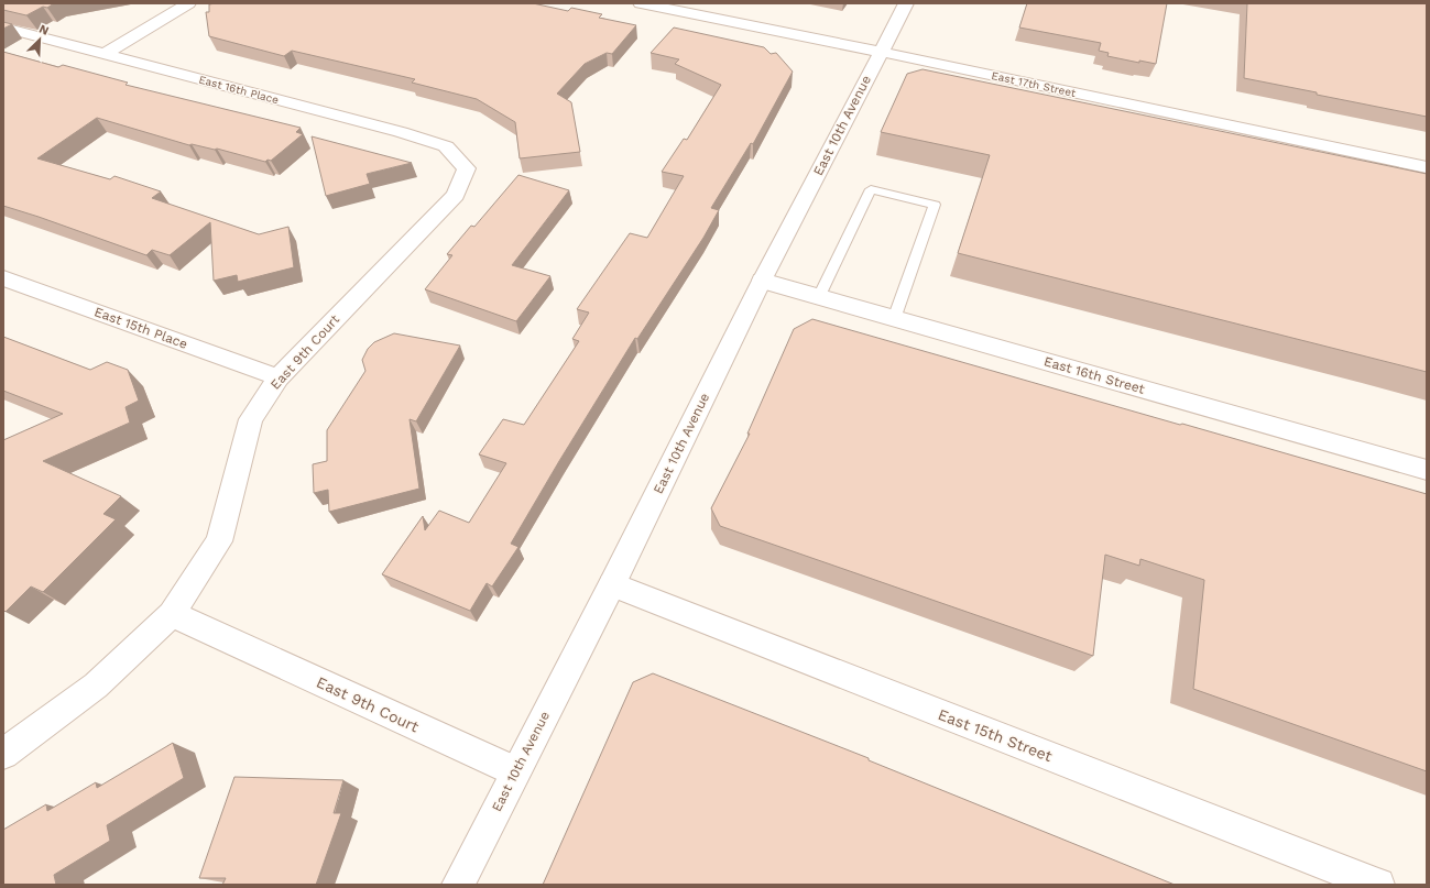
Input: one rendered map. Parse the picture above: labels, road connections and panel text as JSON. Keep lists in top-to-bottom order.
{
  "streets": {
    "street": [
      "East 17th Street",
      "East 16th Place",
      "East 10th Avenue",
      "East 15th Place",
      "East 9th Court",
      "East 16th Street",
      "East 15th Street"
    ]
  },
  "crossings": [
    ["East 17th Street", "East 10th Avenue"],
    ["East 16th Place", "East 9th Court"],
    ["East 10th Avenue", "East 9th Court"],
    ["East 10th Avenue", "East 16th Street"],
    ["East 10th Avenue", "East 15th Street"],
    ["East 15th Place", "East 9th Court"]
  ],
  "north": "top right"
}
